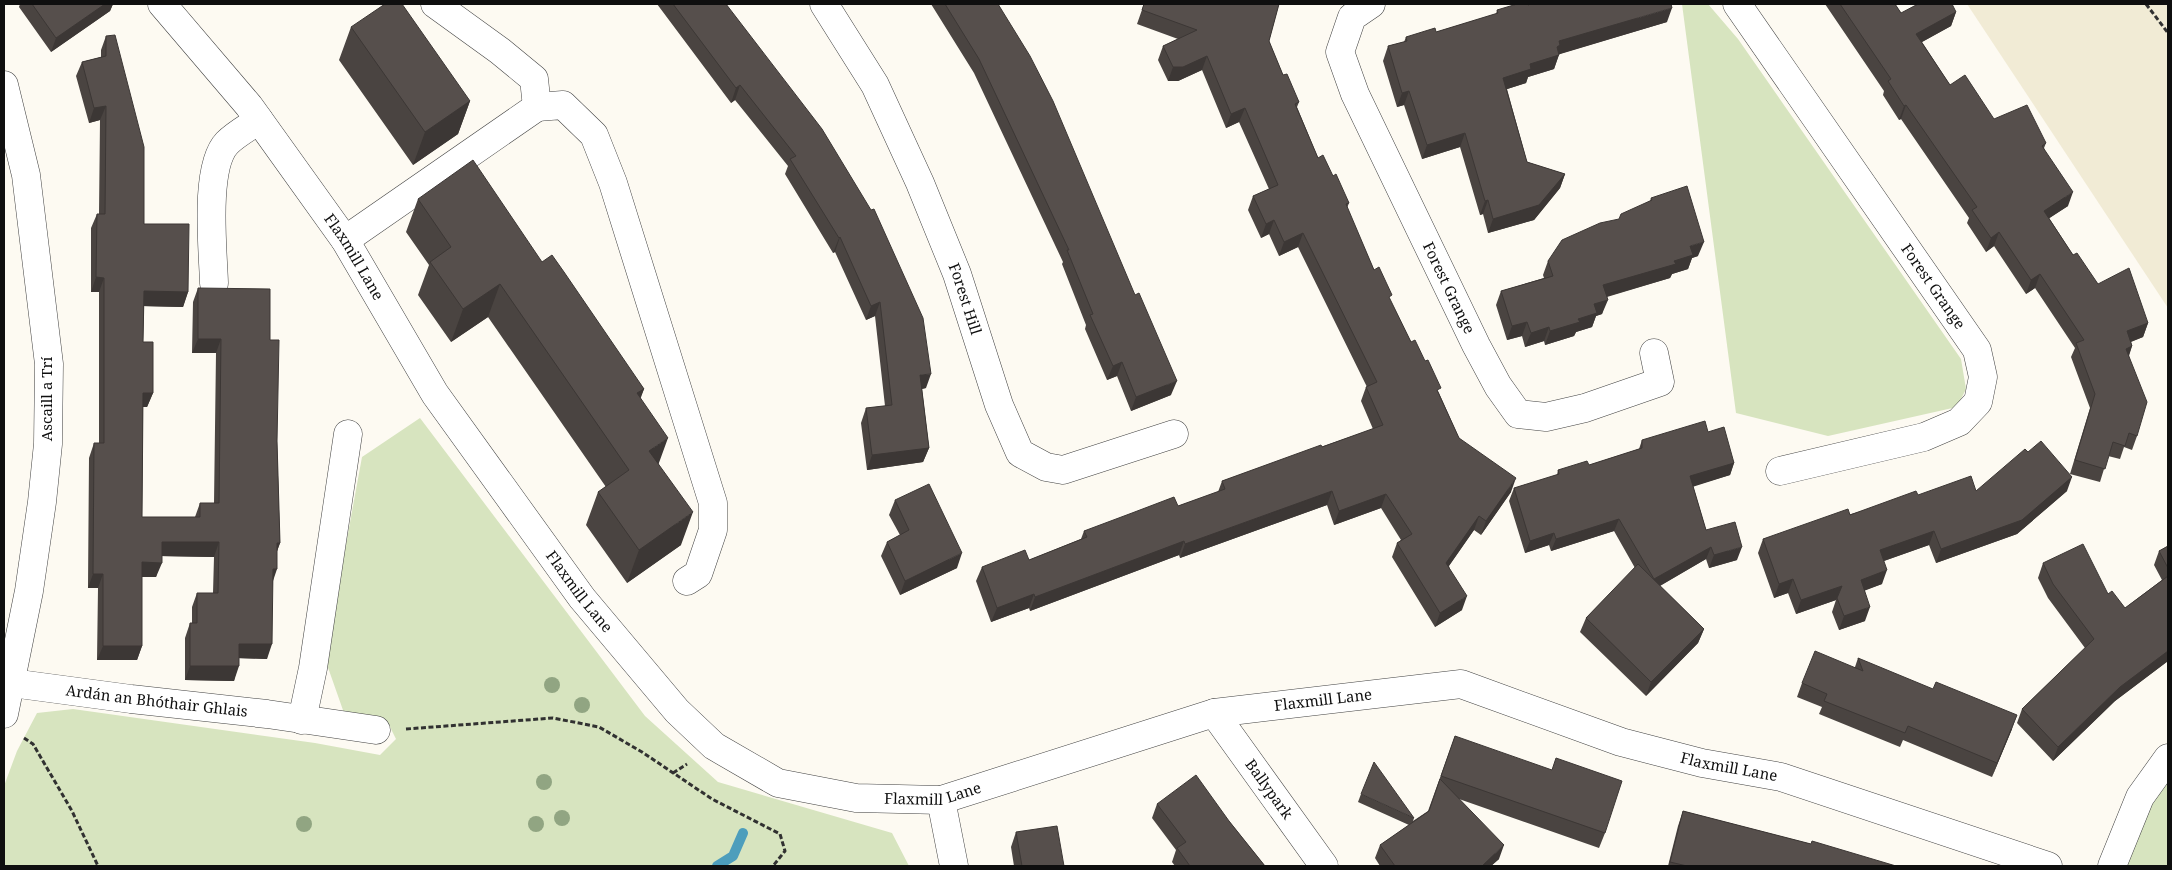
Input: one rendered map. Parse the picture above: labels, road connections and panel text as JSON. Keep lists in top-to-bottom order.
{
  "streets": {
    "street": [
      "Flaxmill Lane",
      "Forest Grange",
      "Forest Hill",
      "Ascaill a Trí",
      "Ardán an Bhóthair Ghlais",
      "Ballypark"
    ]
  },
  "crossings": [
    ["Flaxmill Lane", "Ballypark"],
    ["Ascaill a Trí", "Ardán an Bhóthair Ghlais"]
  ]
}
